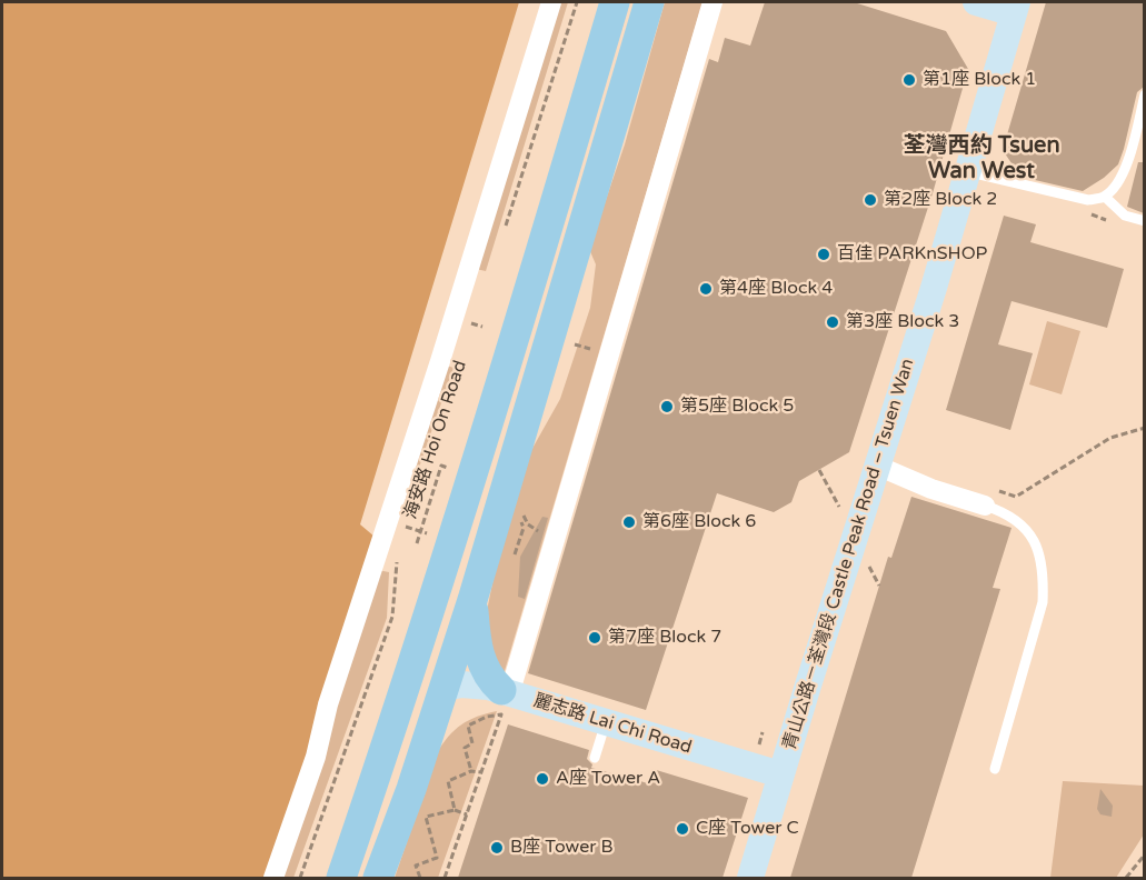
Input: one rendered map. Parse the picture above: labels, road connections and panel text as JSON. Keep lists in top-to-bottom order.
{
  "streets": {
    "street": ["青山公路－荃灣段 Castle Peak Road – Tsuen Wan", "麗志路 Lai Chi Road"],
    "path": ["海安路 Hoi On Road"]
  },
  "crossings": [
    ["青山公路－荃灣段 Castle Peak Road – Tsuen Wan", "麗志路 Lai Chi Road"]
  ],
  "districts": ["荃灣西約 Tsuen Wan West"],
  "places": [
    "第1座 Block 1",
    "第2座 Block 2",
    "百佳 PARKnSHOP",
    "第4座 Block 4",
    "第3座 Block 3",
    "第5座 Block 5",
    "第6座 Block 6",
    "第7座 Block 7",
    "A座 Tower A",
    "C座 Tower C",
    "B座 Tower B"
  ]
}
